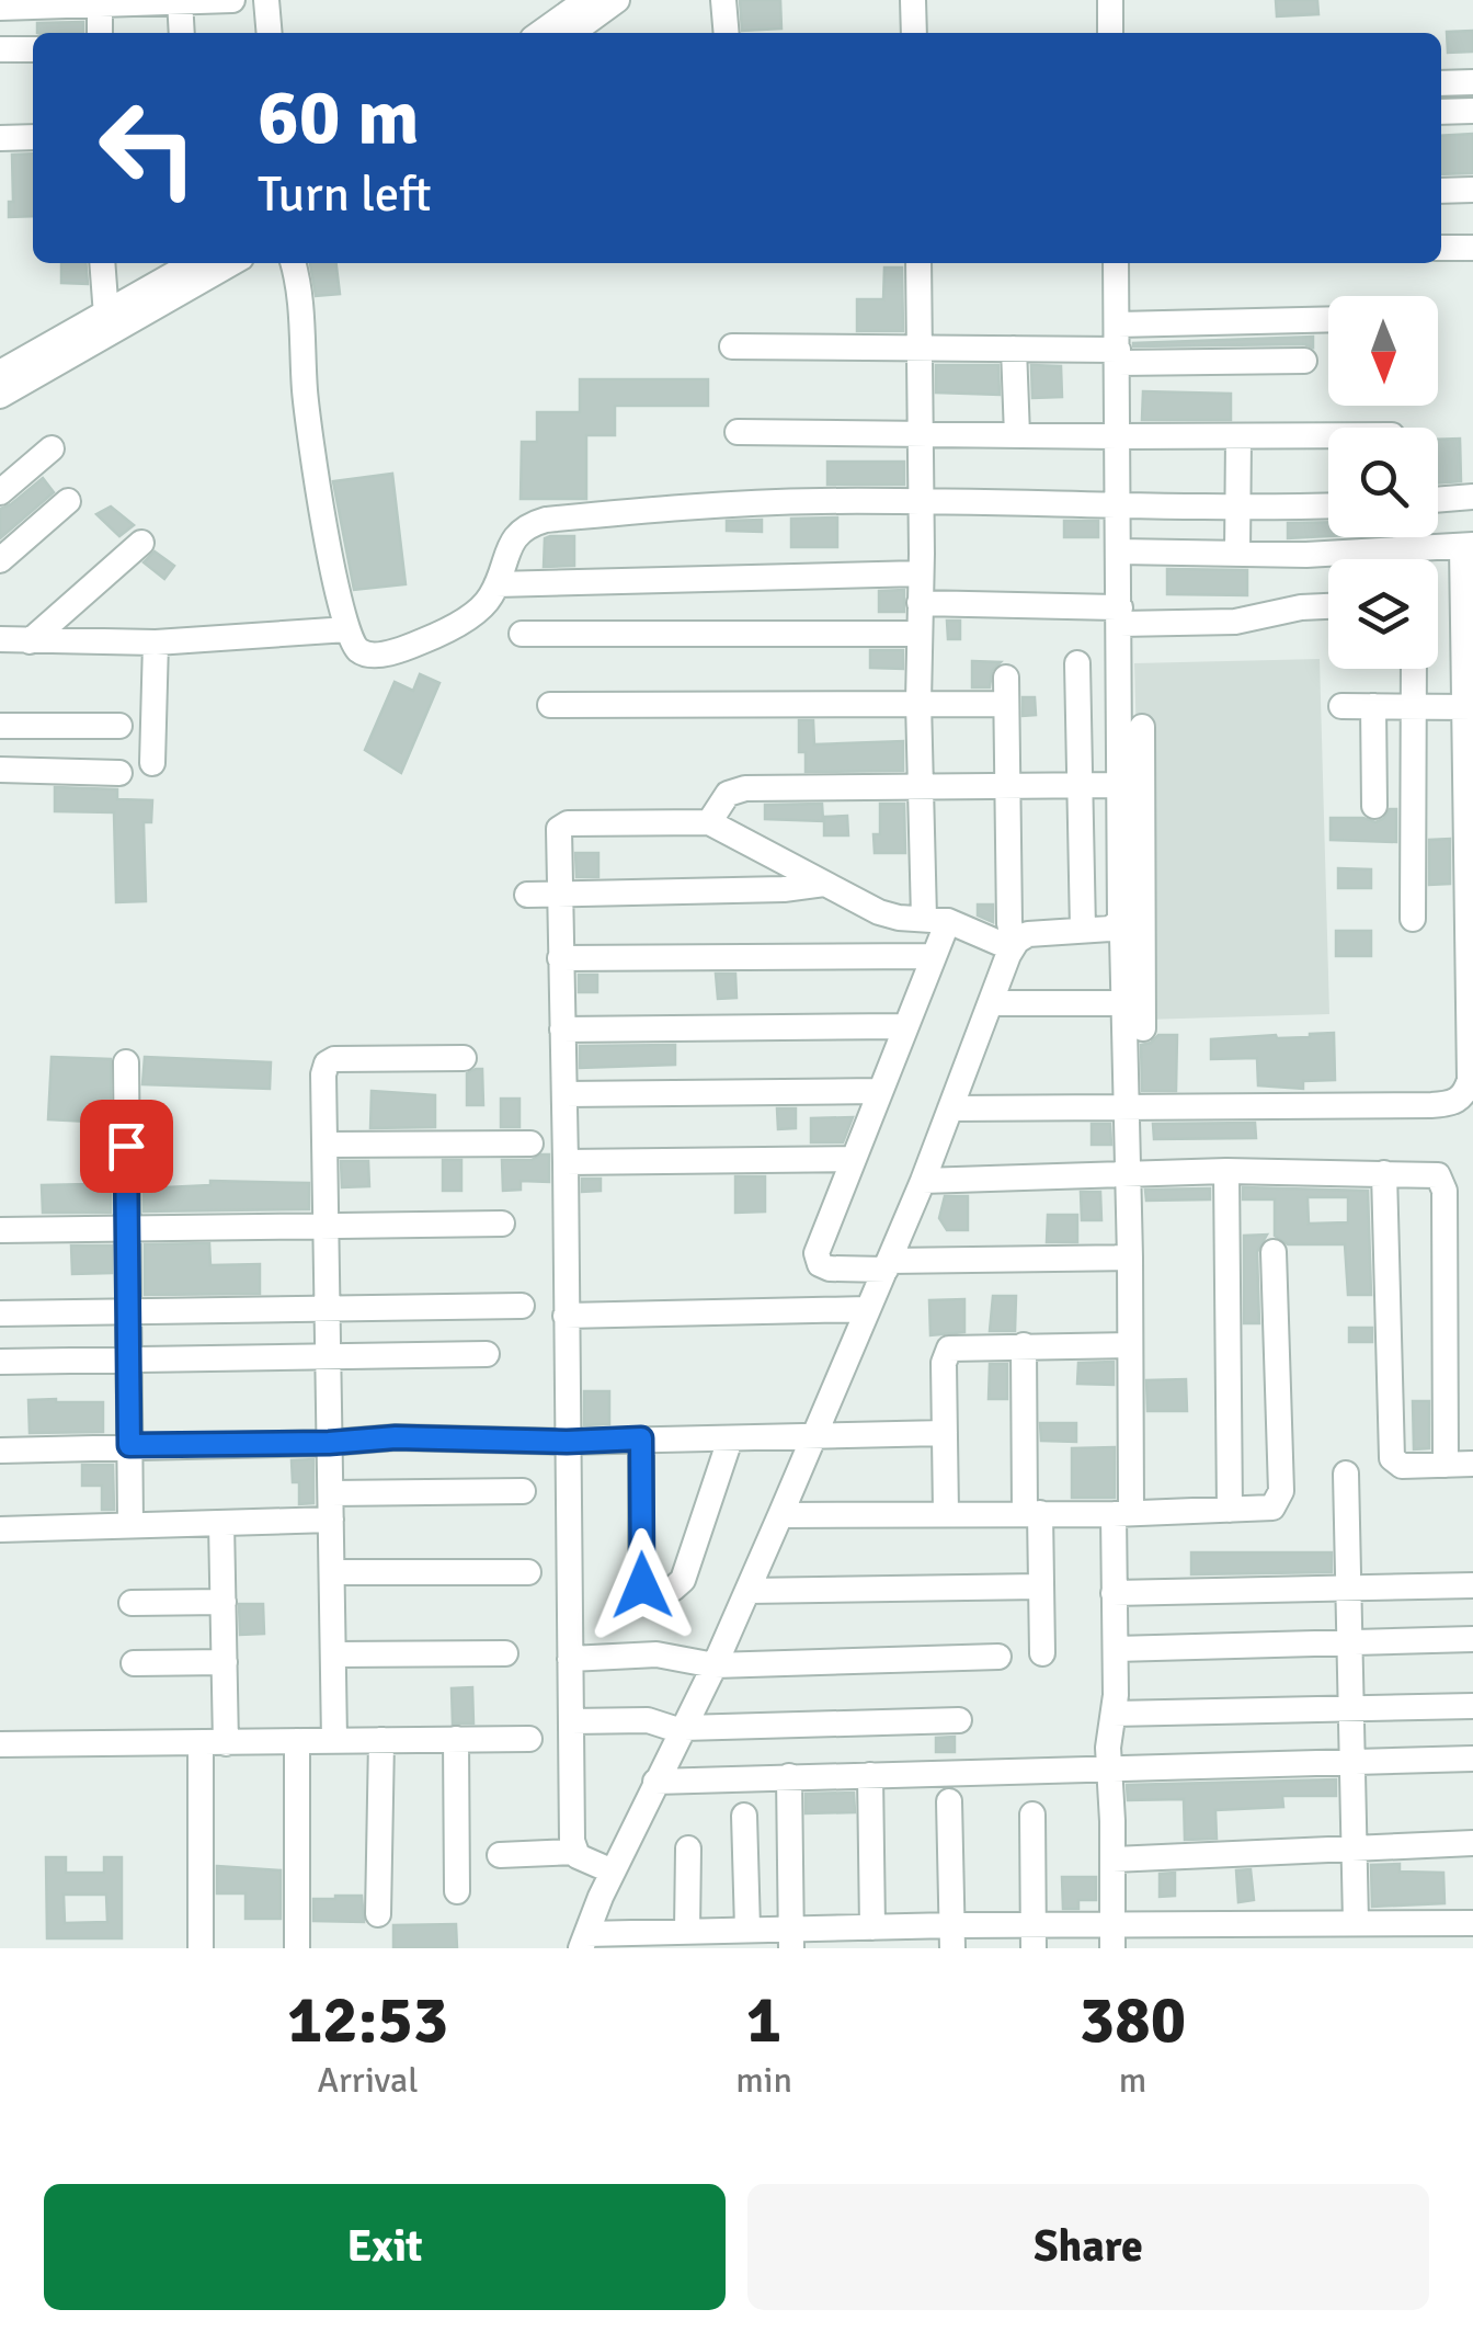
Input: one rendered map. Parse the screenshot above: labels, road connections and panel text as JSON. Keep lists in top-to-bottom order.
{
  "north": "bottom",
  "page": {
    "turn": ["60 m", "Turn left"],
    "eta": [
      "12:53",
      "Arrival",
      "1",
      "min",
      "380",
      "m"
    ],
    "buttons": ["Exit", "Share"]
  }
}
